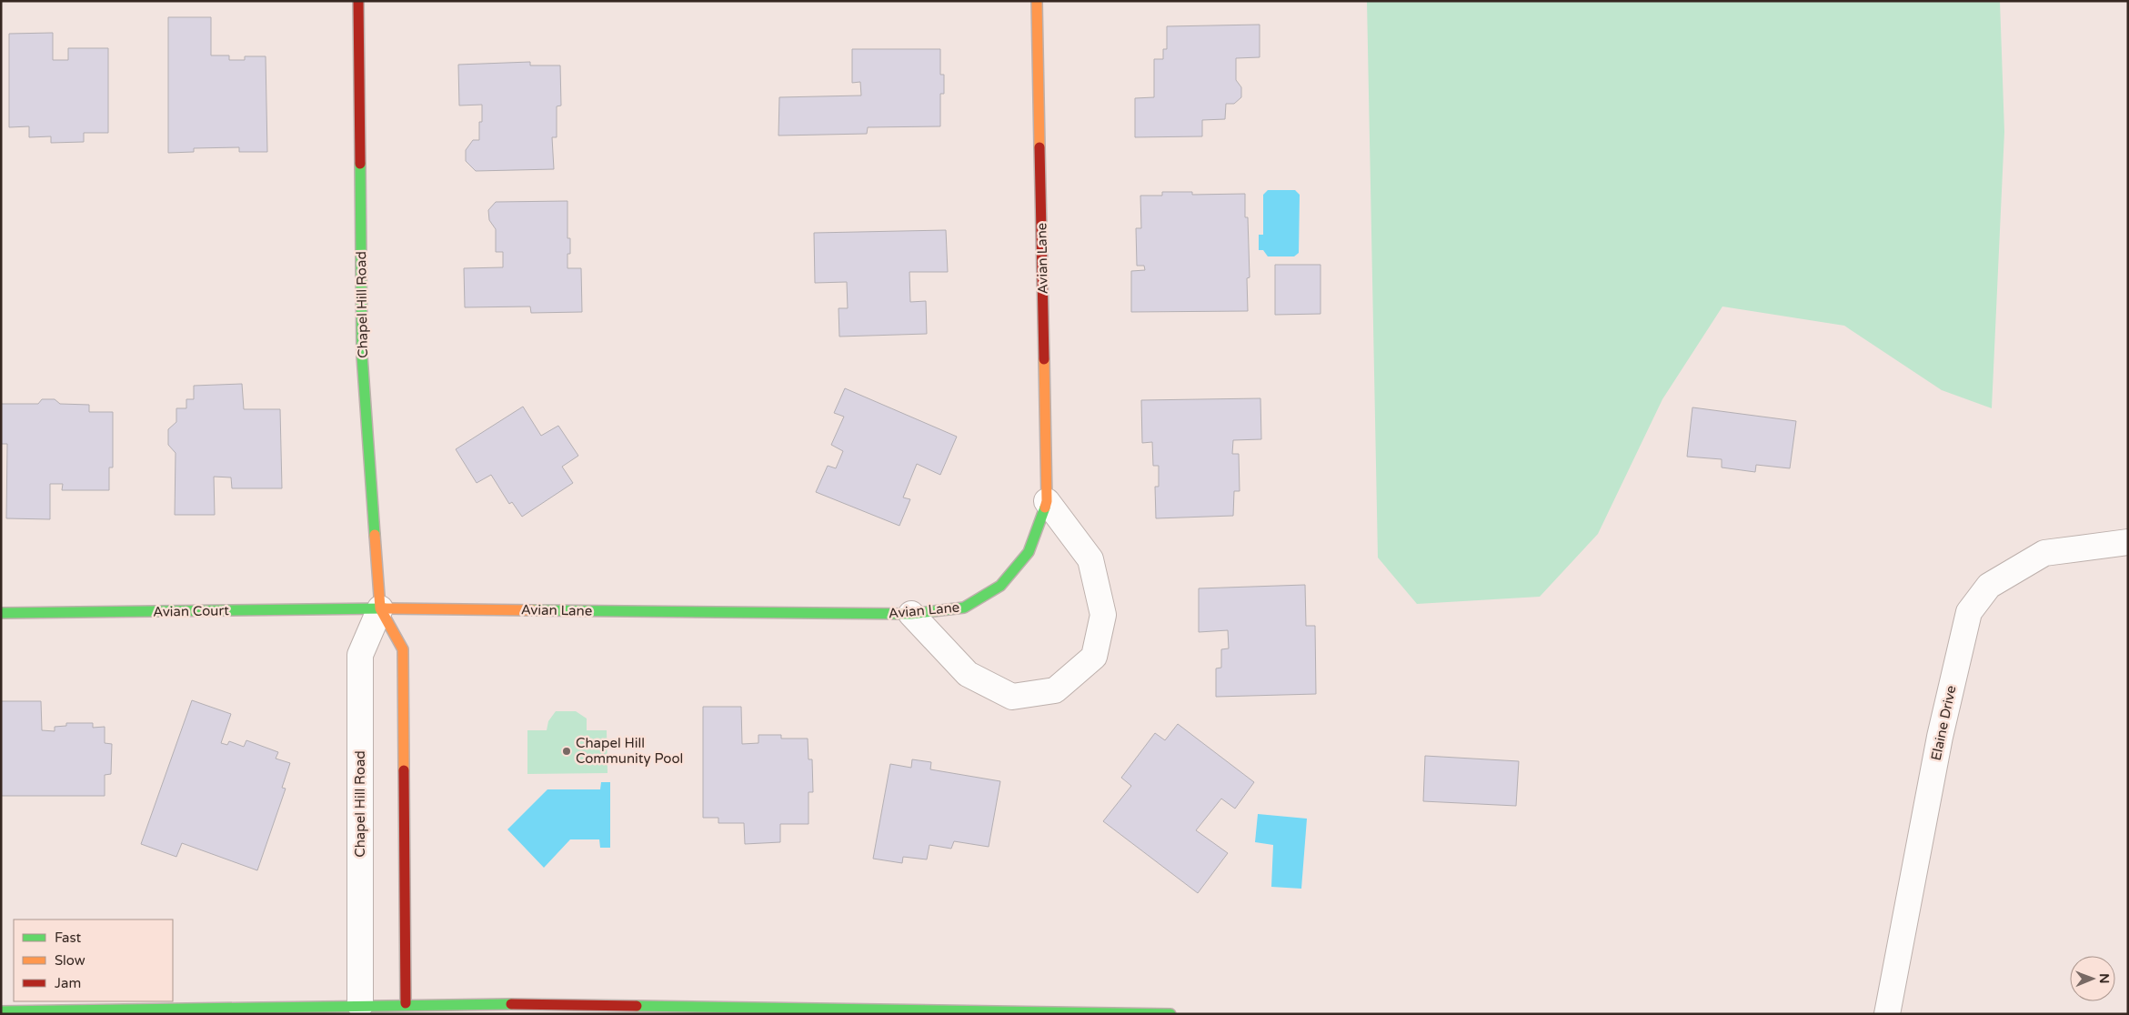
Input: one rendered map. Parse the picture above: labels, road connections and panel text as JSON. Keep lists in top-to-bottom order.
{
  "streets": {
    "street": [
      "Avian Lane",
      "Chapel Hill Road",
      "Avian Court",
      "Elaine Drive"
    ]
  },
  "crossings": [
    ["Avian Lane", "Chapel Hill Road"],
    ["Avian Lane", "Avian Court"],
    ["Chapel Hill Road", "Avian Court"]
  ],
  "places": ["Chapel Hill Community Pool"],
  "legend": ["Fast", "Slow", "Jam"],
  "north": "right"
}
